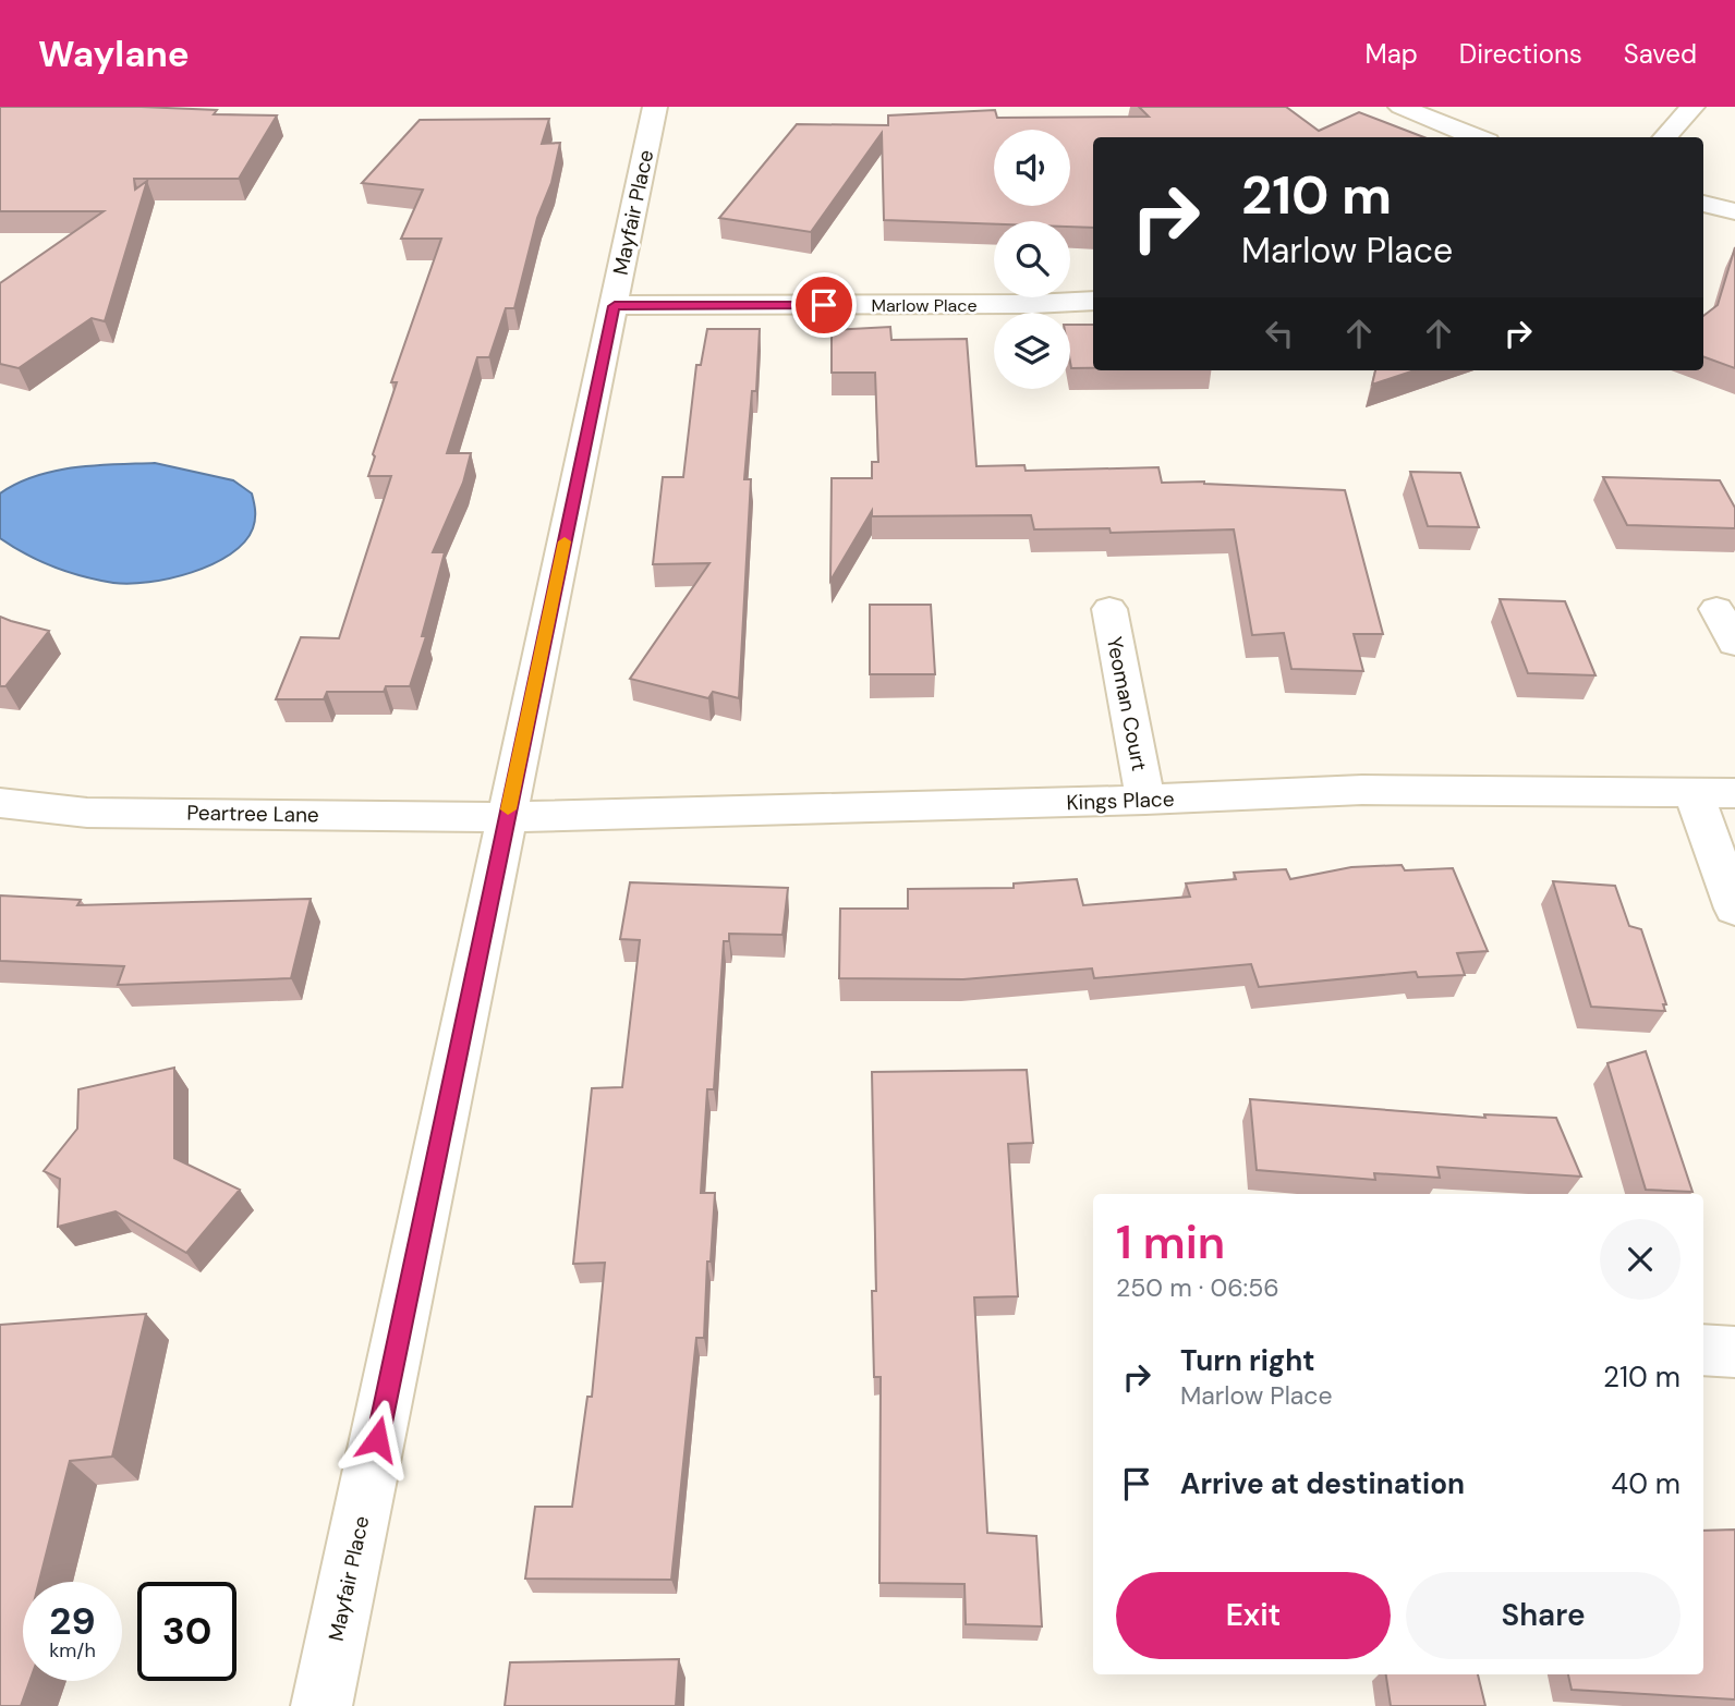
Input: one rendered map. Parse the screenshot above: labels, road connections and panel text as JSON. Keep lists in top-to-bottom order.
{
  "streets": {
    "street": [
      "Mayfair Place",
      "Marlow Place",
      "Yeoman Court",
      "Kings Place",
      "Peartree Lane"
    ]
  },
  "crossings": [
    ["Mayfair Place", "Marlow Place"],
    ["Mayfair Place", "Kings Place"],
    ["Mayfair Place", "Peartree Lane"],
    ["Yeoman Court", "Kings Place"],
    ["Kings Place", "Peartree Lane"]
  ],
  "page": {
    "header": "Waylane",
    "nav": ["Map", "Directions", "Saved"],
    "turn": ["210 m", "Marlow Place"],
    "heading": ["1 min", "250 m · 06:56"],
    "list": [
      {
        "name": "Turn right",
        "note": "Marlow Place",
        "value": "210 m"
      },
      {
        "name": "Arrive at destination",
        "value": "40 m"
      }
    ],
    "buttons": ["Exit", "Share"],
    "speed": "29 km/h",
    "limit": "30"
  }
}
